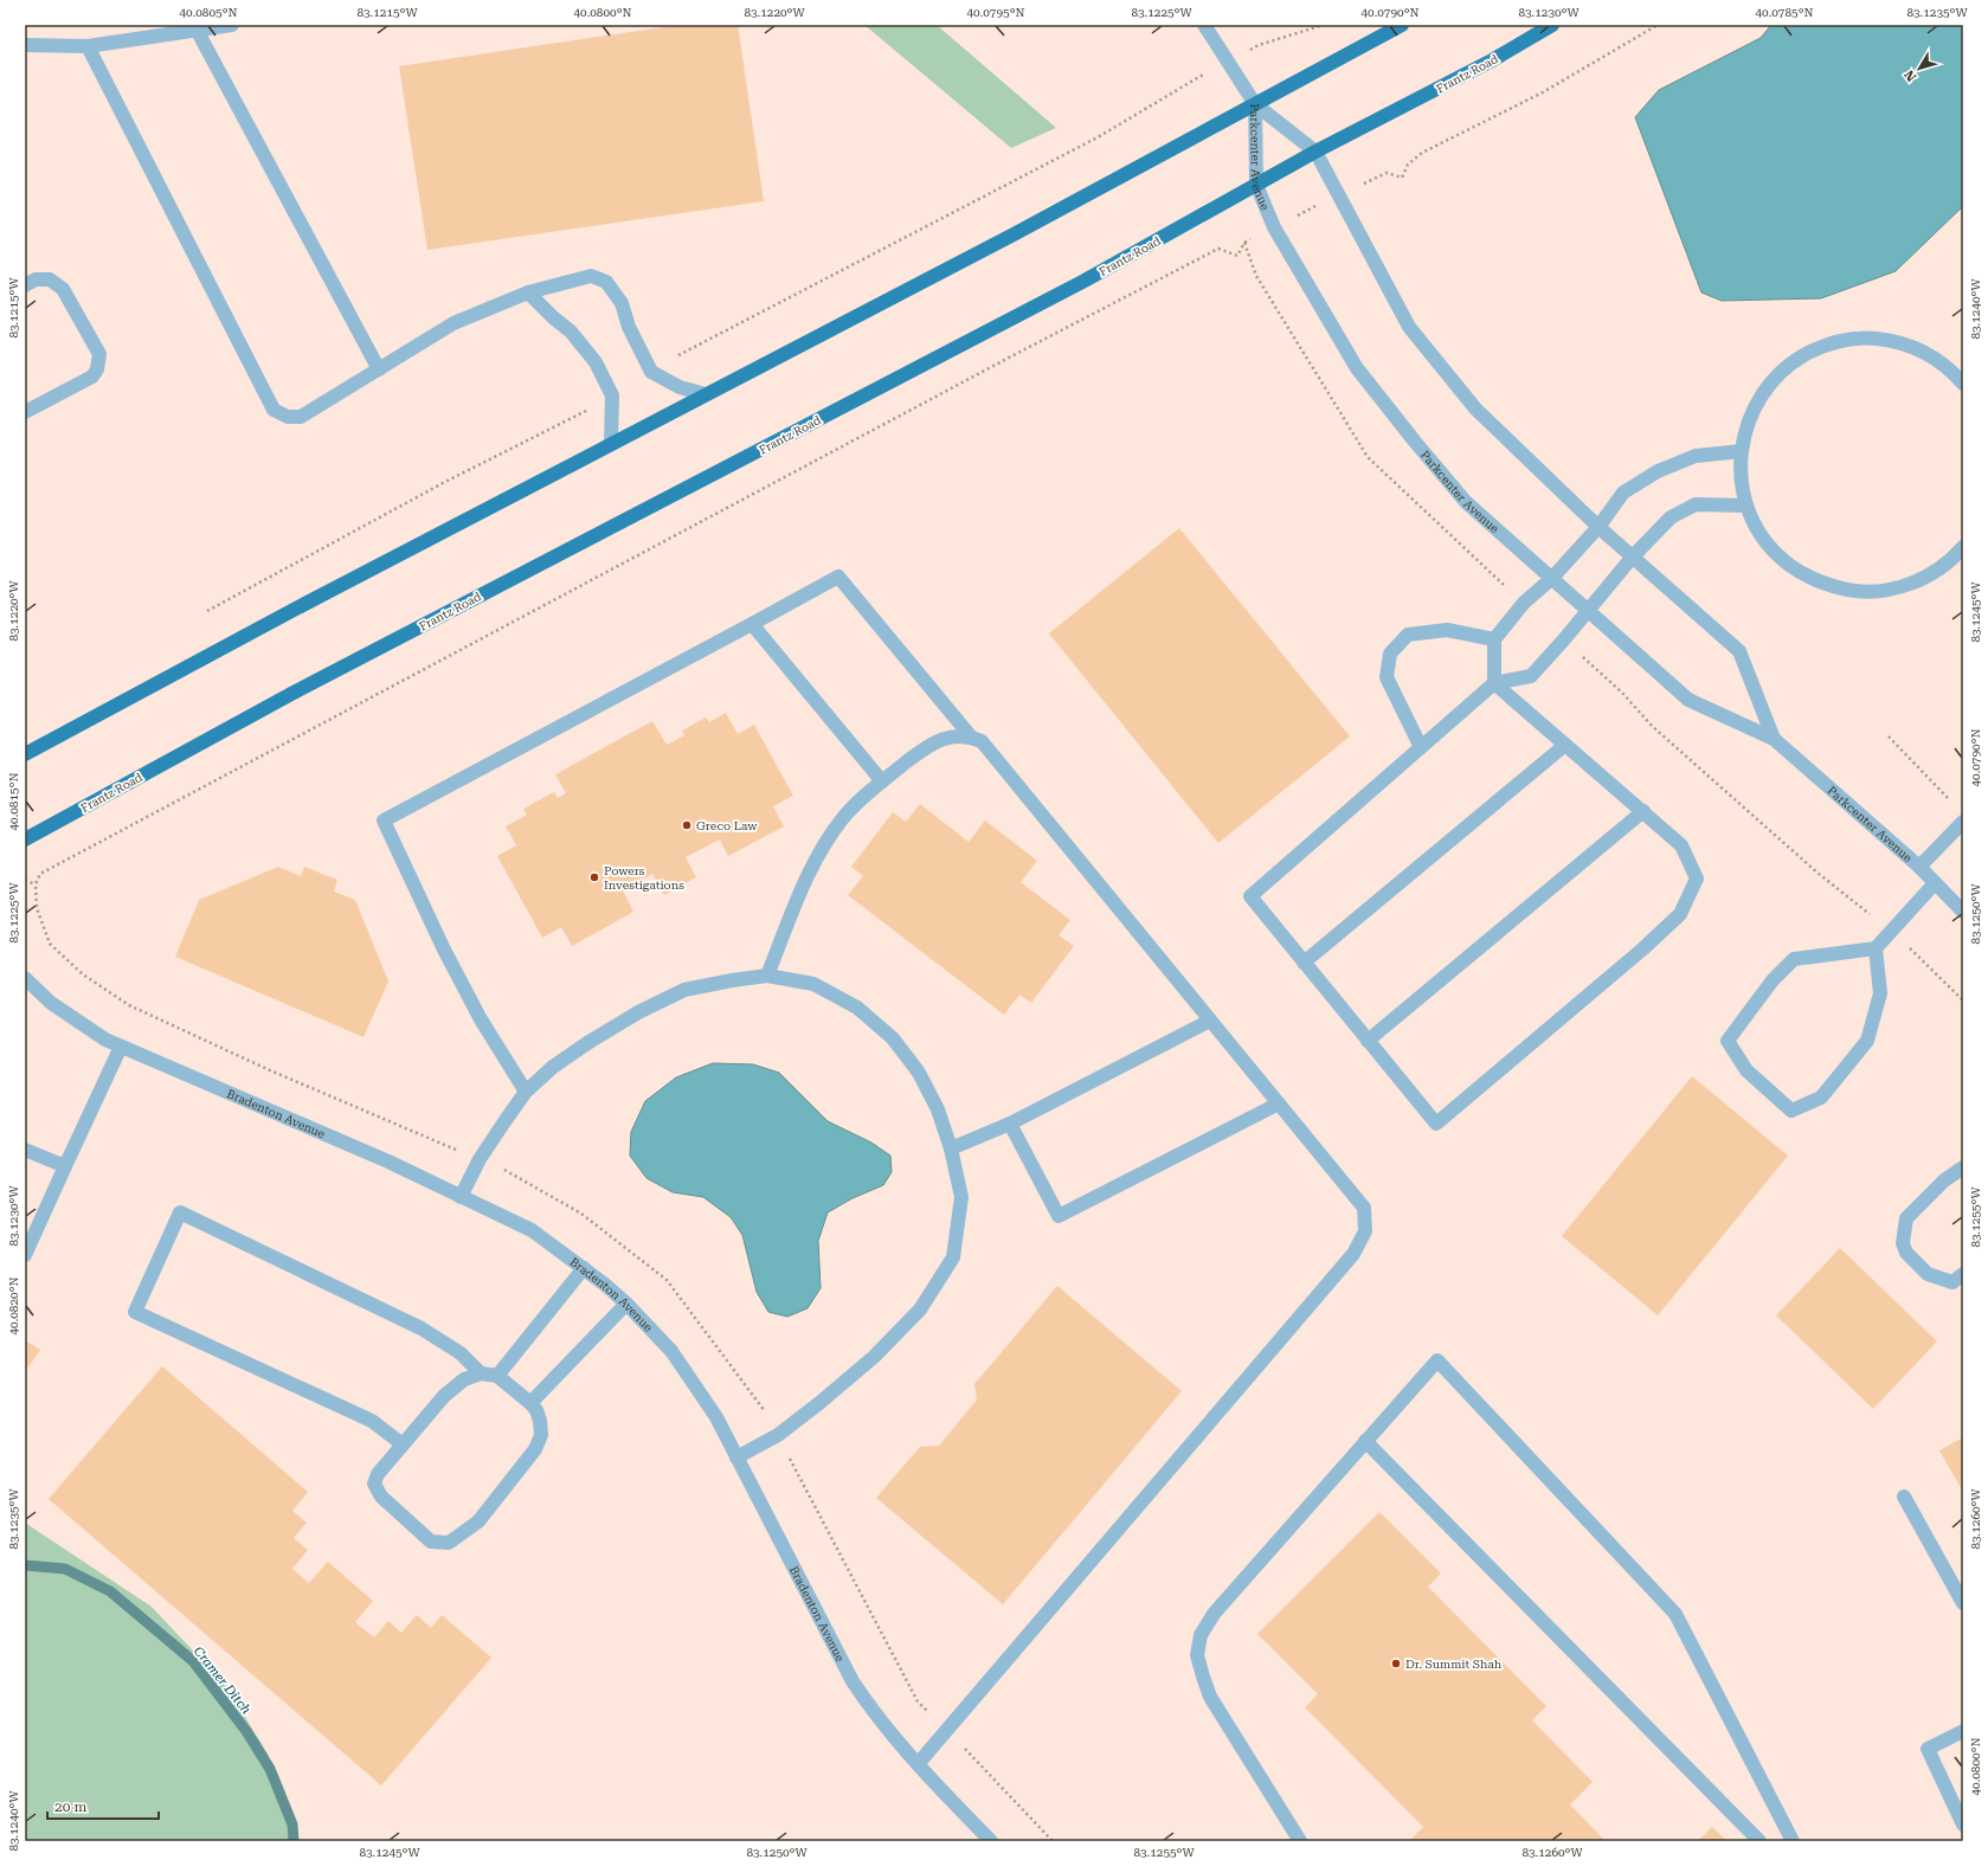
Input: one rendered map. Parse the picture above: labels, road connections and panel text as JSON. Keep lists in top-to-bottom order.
{
  "streets": {
    "main road": ["Frantz Road"],
    "street": ["Parkcenter Avenue", "Bradenton Avenue"]
  },
  "crossings": [
    ["Frantz Road", "Parkcenter Avenue"]
  ],
  "water": ["Cramer Ditch"],
  "places": ["Greco Law", "Powers Investigations", "Dr. Summit Shah"],
  "scale_bar": "20 m",
  "north": "bottom left",
  "coordinates": [
    "40.0805°N",
    "83.1215°W",
    "40.0800°N",
    "83.1220°W",
    "40.0795°N",
    "83.1225°W",
    "40.0790°N",
    "83.1230°W",
    "40.0785°N",
    "83.1235°W",
    "83.1240°W",
    "83.1245°W",
    "40.0815°N",
    "83.1250°W",
    "83.1255°W",
    "40.0820°N",
    "83.1260°W"
  ]
}
